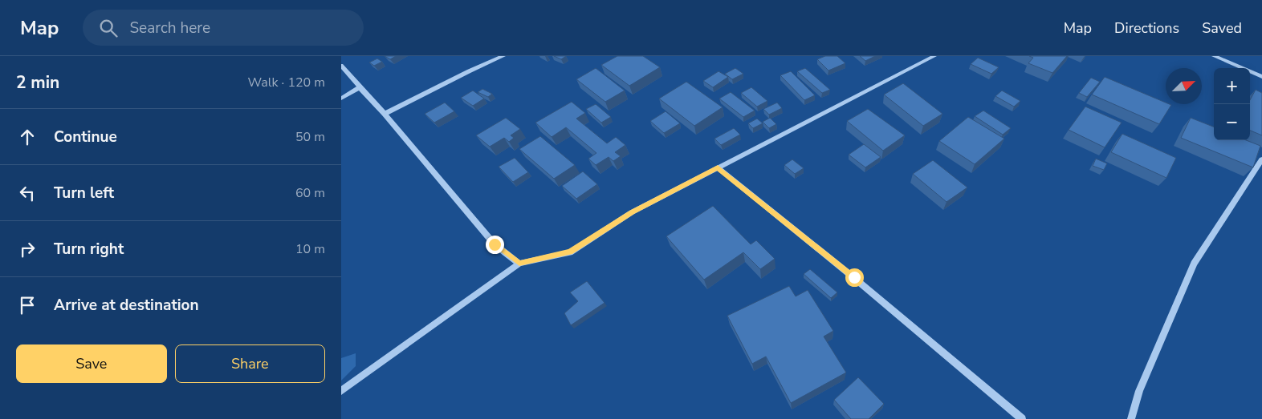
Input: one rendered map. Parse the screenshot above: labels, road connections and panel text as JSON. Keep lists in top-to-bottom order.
{
  "north": "top right",
  "page": {
    "header": "Map",
    "search": "Search here",
    "nav": ["Map", "Directions", "Saved"],
    "heading": ["2 min", "Walk · 120 m"],
    "map_buttons": ["+", "−"],
    "list": [
      ["Continue", "50 m"],
      ["Turn left", "60 m"],
      ["Turn right", "10 m"],
      "Arrive at destination"
    ],
    "buttons": ["Save", "Share"]
  }
}
